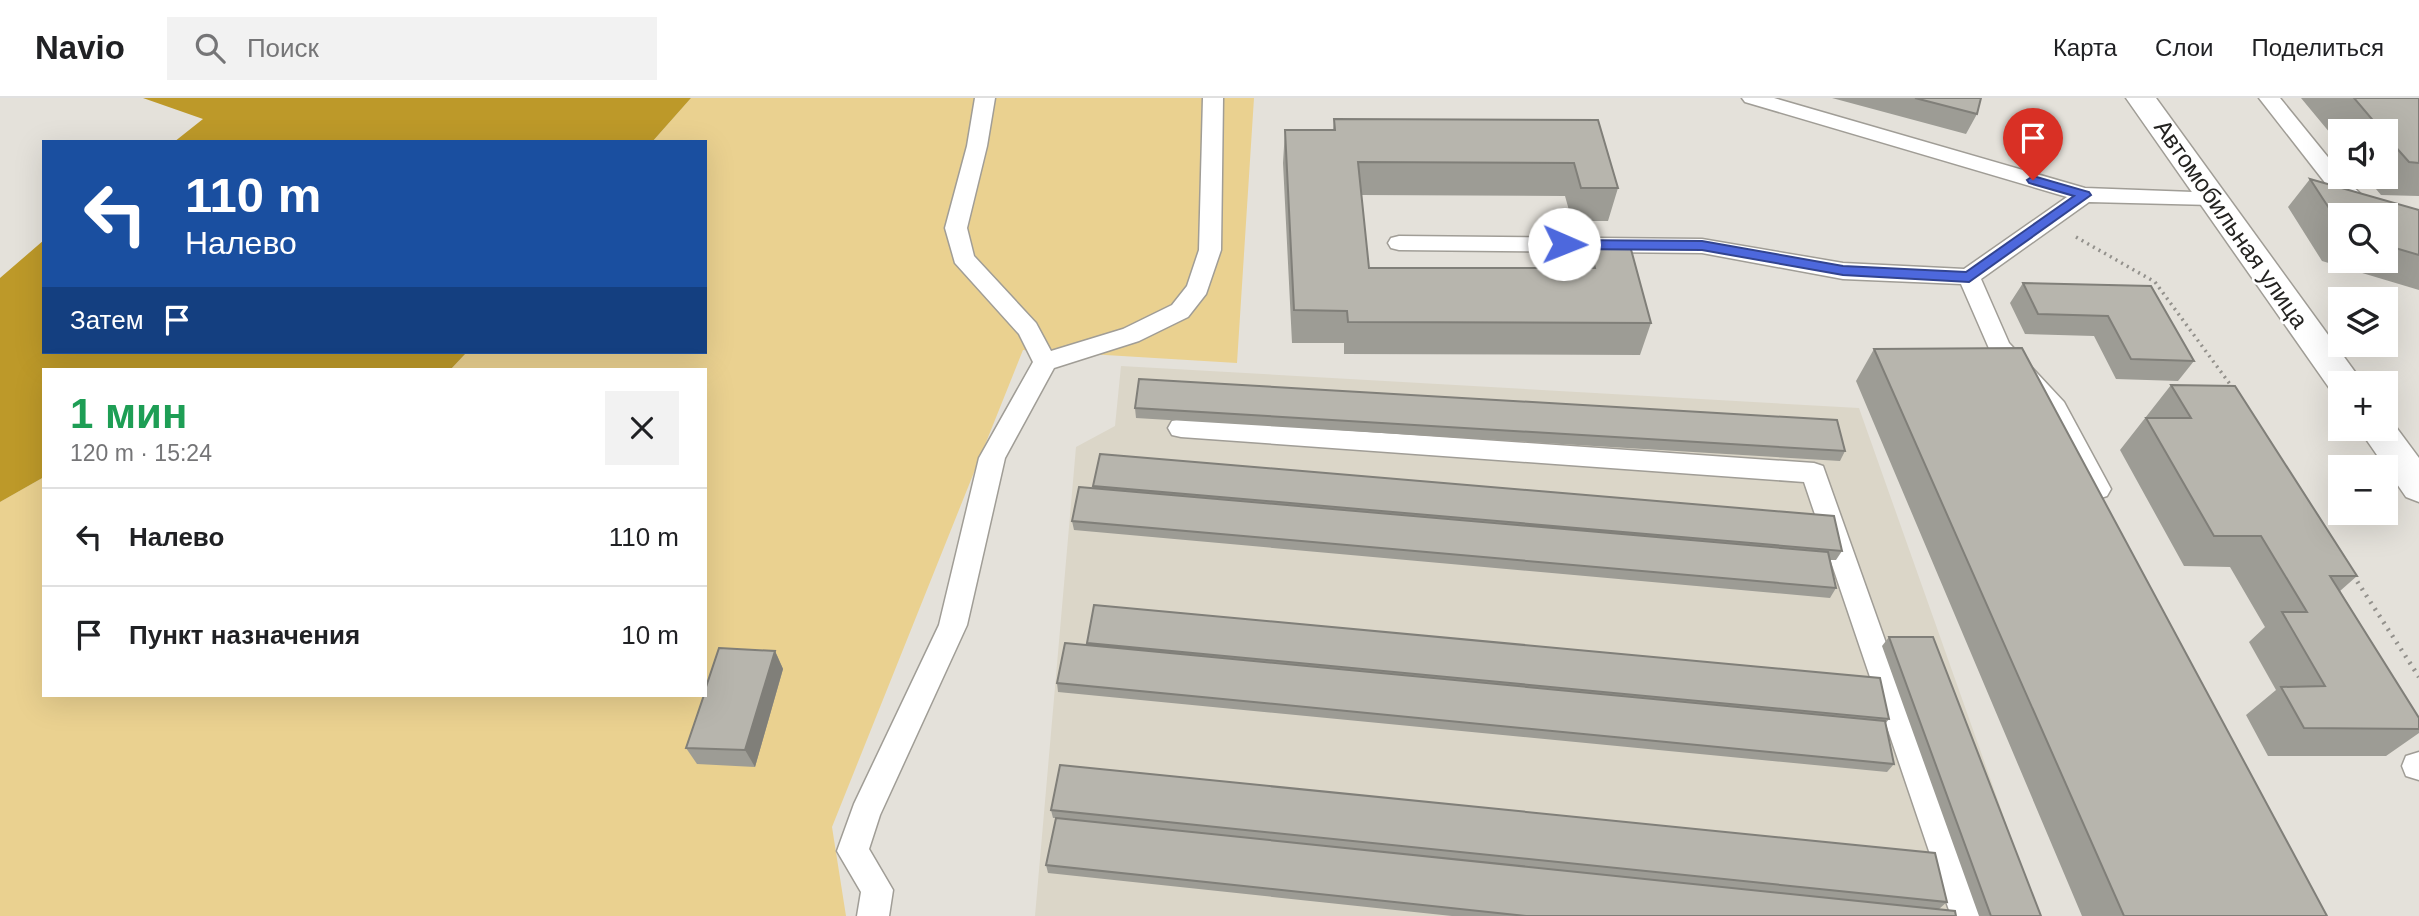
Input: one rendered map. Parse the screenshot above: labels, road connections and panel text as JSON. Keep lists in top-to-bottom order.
{
  "streets": {
    "street": ["Автомобильная улица"]
  },
  "page": {
    "header": "Navio",
    "search": "Поиск",
    "nav": ["Карта", "Слои", "Поделиться"],
    "map_buttons": ["+", "−"],
    "turn": ["110 m", "Налево"],
    "then": "Затем",
    "heading": ["1 мин", "120 m · 15:24"],
    "list": [
      {
        "name": "Налево",
        "value": "110 m"
      },
      {
        "name": "Пункт назначения",
        "value": "10 m"
      }
    ]
  }
}
